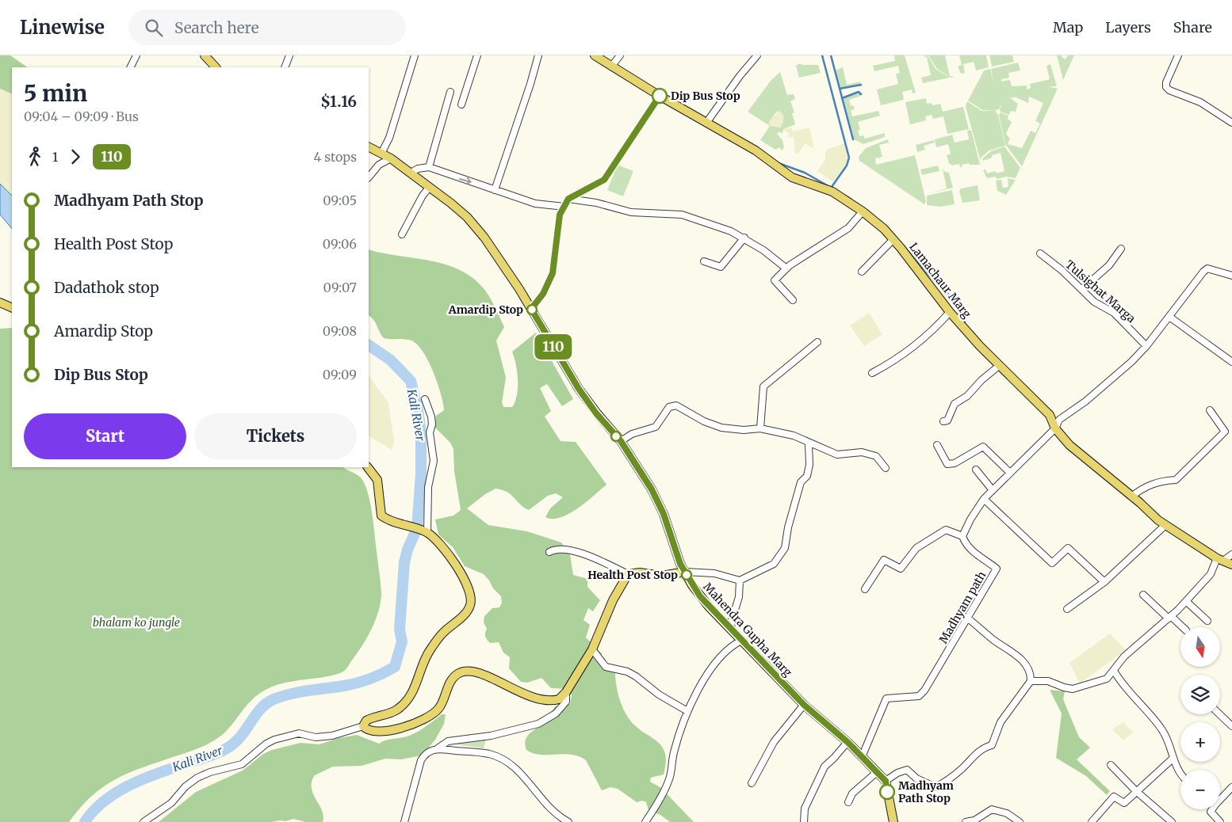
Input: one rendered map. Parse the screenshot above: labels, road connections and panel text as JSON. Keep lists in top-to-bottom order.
{
  "streets": {
    "main road": ["Lamachaur Marg", "Mahendra Gupha Marg"],
    "street": ["Tulsighat Marga", "Madhyam path"]
  },
  "crossings": [
    ["Madhyam path", "Mahendra Gupha Marg"]
  ],
  "water": ["Kali River"],
  "parks": ["bhalam ko jungle"],
  "places": [
    "Dip Bus Stop",
    "Amardip Stop",
    "Health Post Stop",
    "Madhyam Path Stop"
  ],
  "lines": ["bus line 110"],
  "north": "bottom",
  "page": {
    "header": "Linewise",
    "search": "Search here",
    "nav": ["Map", "Layers", "Share"],
    "on_map": "110",
    "heading": ["5 min", "09:04 – 09:09 · Bus", "$1.16"],
    "legs": ["1", "110", "4 stops"],
    "list": [
      {
        "name": "Madhyam Path Stop",
        "value": "09:05"
      },
      {
        "name": "Health Post Stop",
        "value": "09:06"
      },
      {
        "name": "Dadathok stop",
        "value": "09:07"
      },
      {
        "name": "Amardip Stop",
        "value": "09:08"
      },
      {
        "name": "Dip Bus Stop",
        "value": "09:09"
      }
    ],
    "buttons": ["Start", "Tickets"],
    "map_buttons": ["+", "−"]
  }
}
